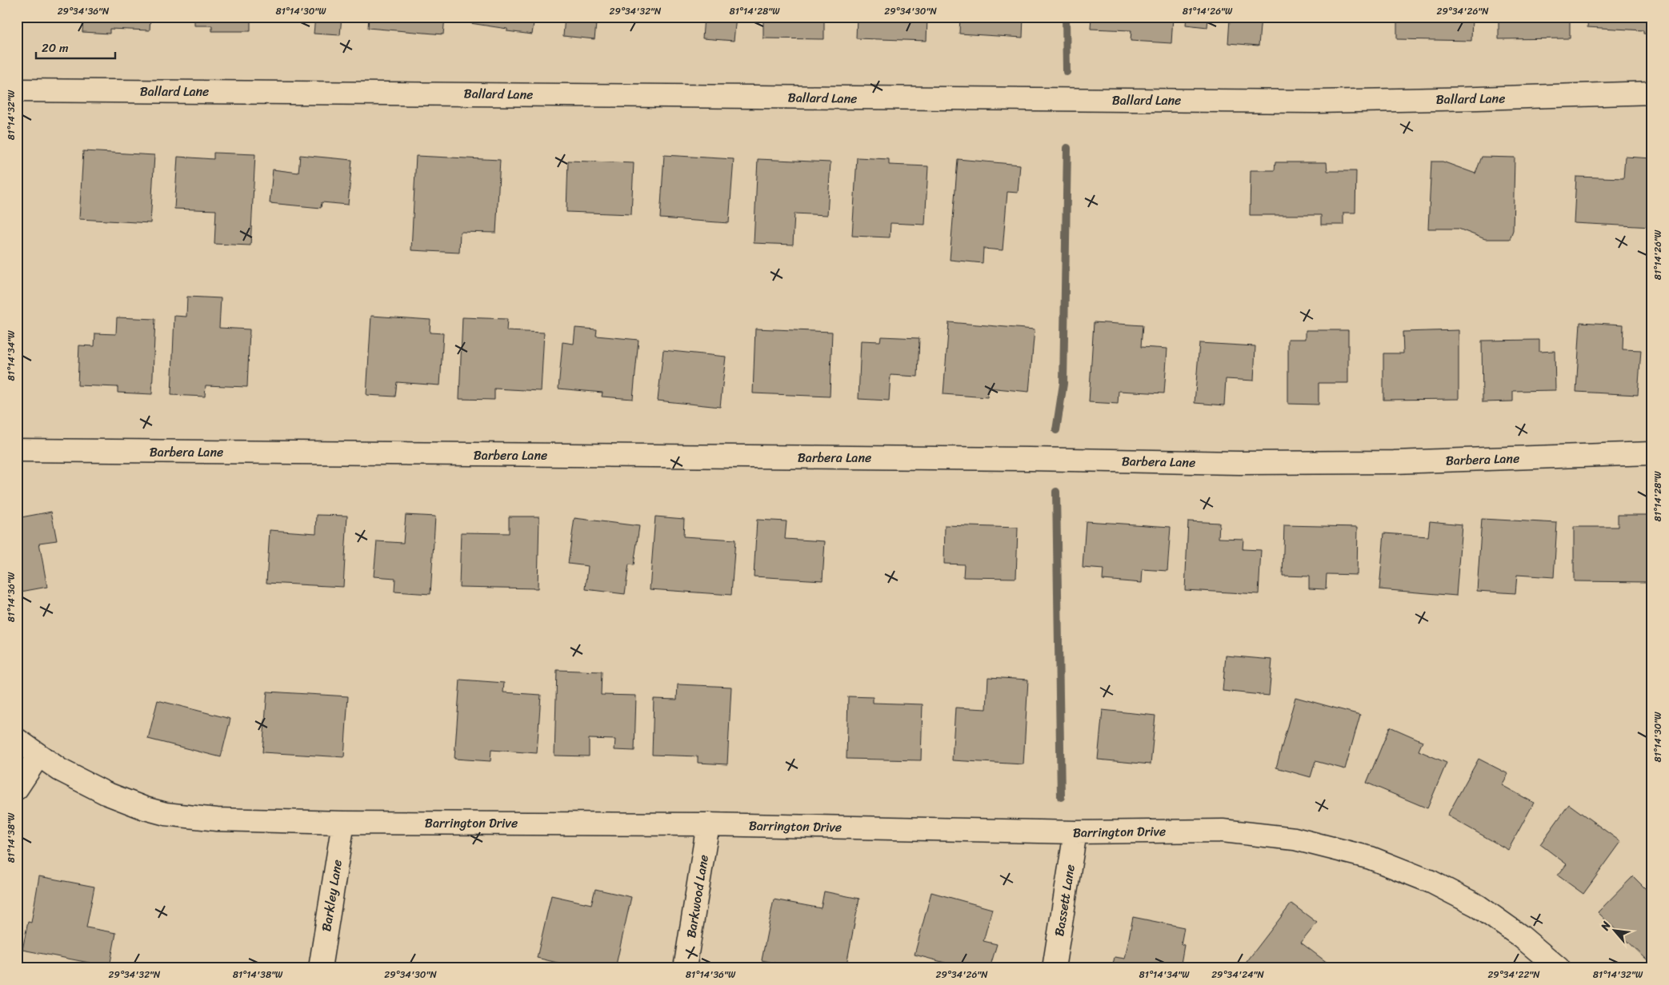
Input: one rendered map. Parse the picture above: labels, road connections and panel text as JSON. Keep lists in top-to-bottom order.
{
  "streets": {
    "street": [
      "Ballard Lane",
      "Barbera Lane",
      "Barrington Drive",
      "Barkley Lane",
      "Barkwood Lane",
      "Bassett Lane"
    ]
  },
  "crossings": [
    ["Barrington Drive", "Barkley Lane"],
    ["Barrington Drive", "Barkwood Lane"],
    ["Barrington Drive", "Bassett Lane"]
  ],
  "scale_bar": "20 m",
  "north": "top left",
  "coordinates": [
    "29°34'36\"N",
    "81°14'30\"W",
    "29°34'32\"N",
    "81°14'28\"W",
    "29°34'30\"N",
    "81°14'26\"W",
    "29°34'26\"N",
    "81°14'32\"W",
    "81°14'34\"W",
    "81°14'36\"W",
    "81°14'38\"W",
    "29°34'24\"N",
    "29°34'22\"N"
  ]
}
